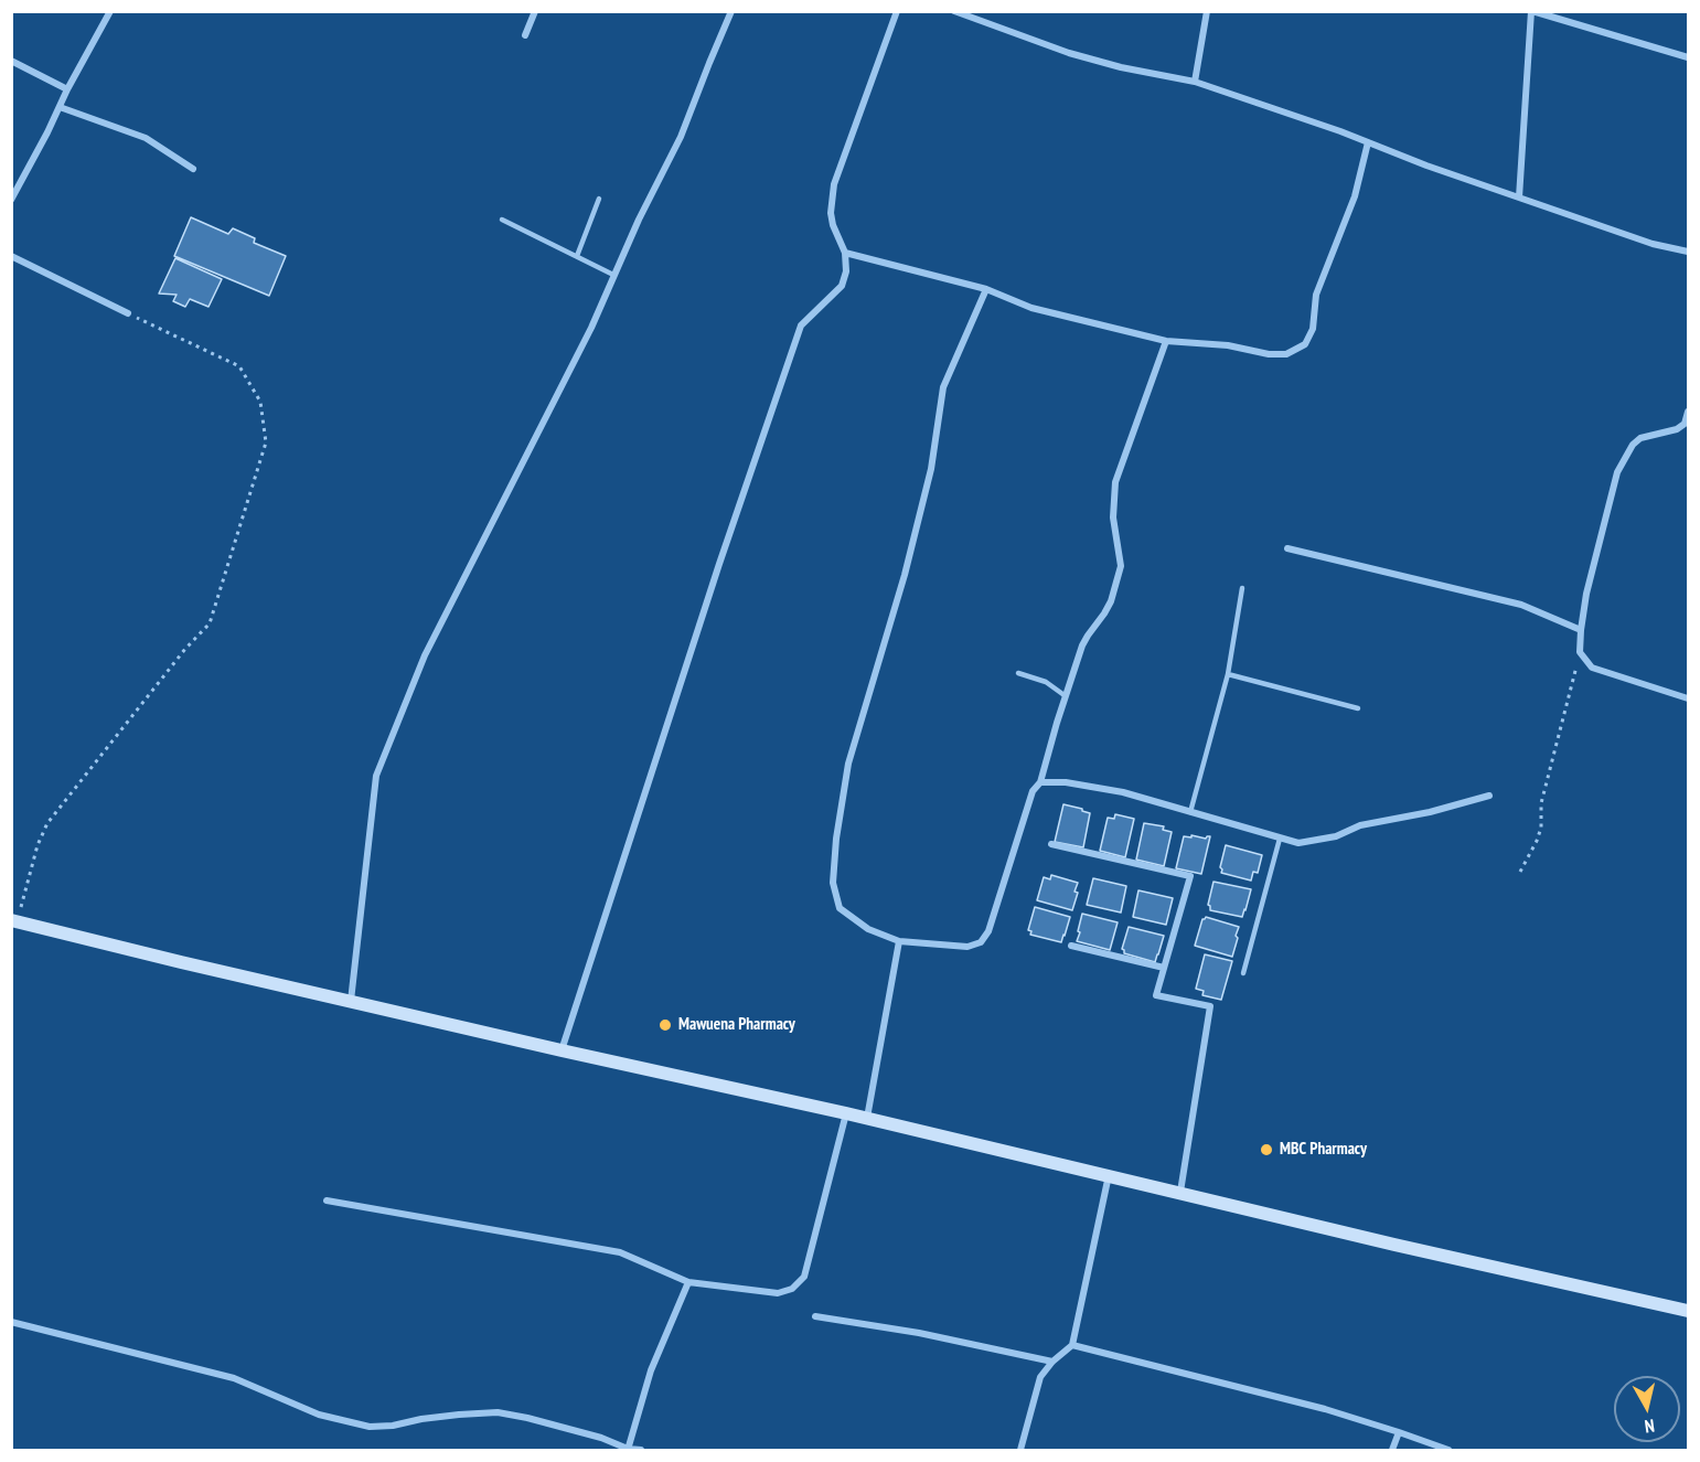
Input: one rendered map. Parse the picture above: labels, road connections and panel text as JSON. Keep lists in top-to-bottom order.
{
  "places": ["Mawuena Pharmacy", "MBC Pharmacy"],
  "north": "bottom"
}
